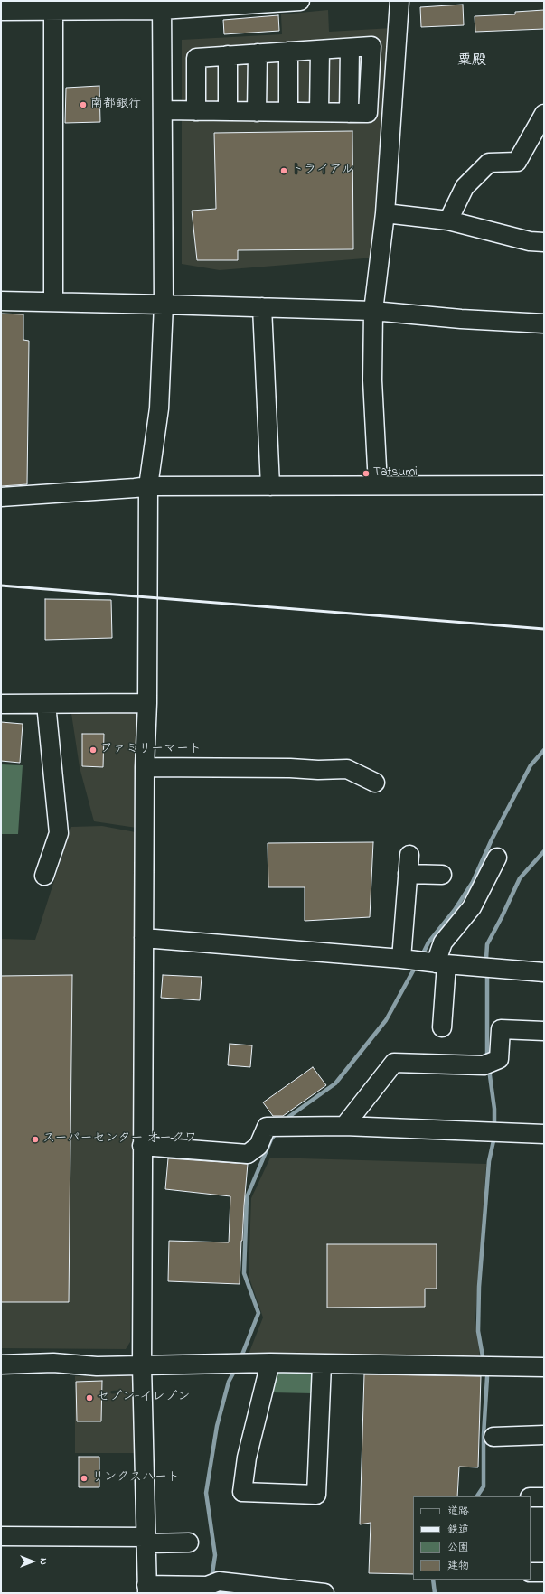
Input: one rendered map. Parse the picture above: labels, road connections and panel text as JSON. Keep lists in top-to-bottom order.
{
  "districts": ["粟殿"],
  "places": [
    "南都銀行",
    "トライアル",
    "Tatsumi",
    "ファミリーマート",
    "スーパーセンター オークワ",
    "セブン-イレブン",
    "リンクスハート"
  ],
  "legend": [
    "道路",
    "鉄道",
    "公園",
    "建物"
  ],
  "north": "right"
}
